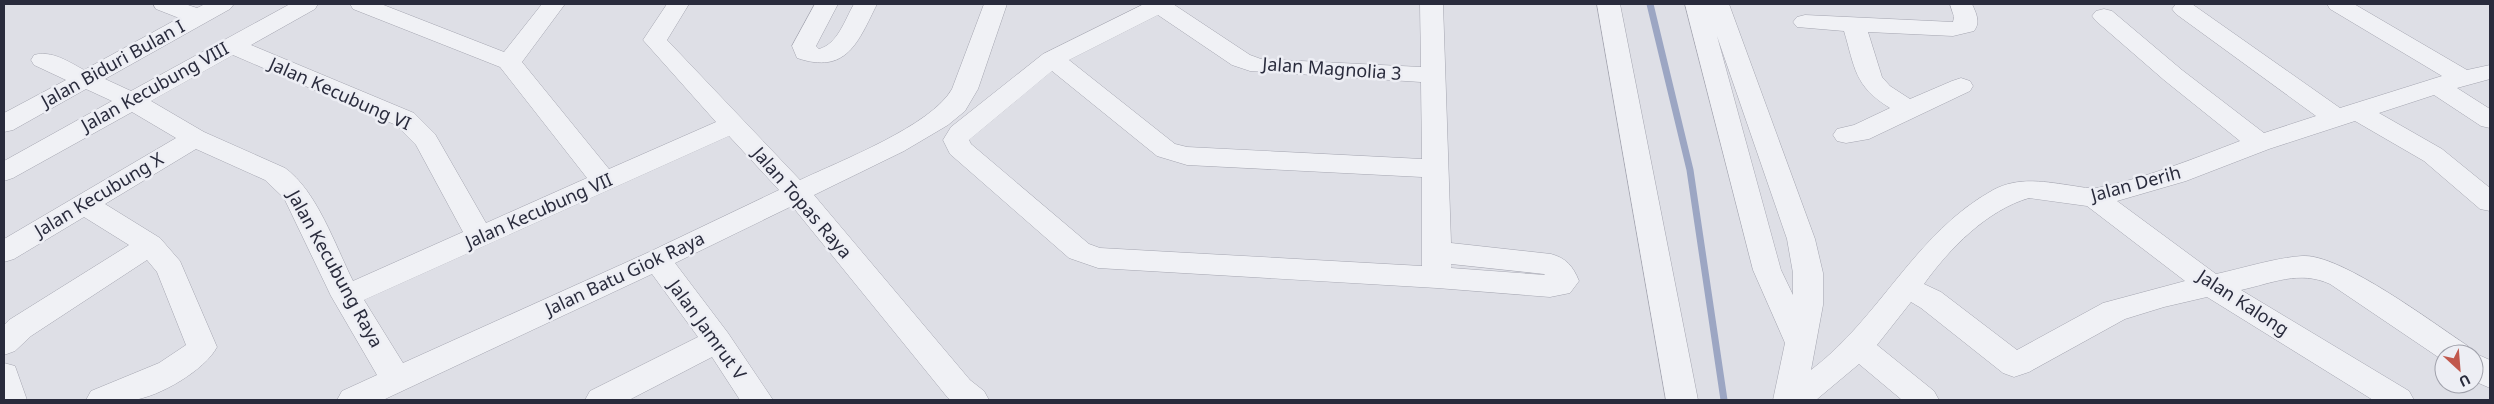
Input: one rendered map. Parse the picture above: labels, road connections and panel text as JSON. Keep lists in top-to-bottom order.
{
  "streets": {
    "street": [
      "Jalan Biduri Bulan I",
      "Jalan Magnolia 3",
      "Jalan Kecubung VIII",
      "Jalan Kecubung VI",
      "Jalan Derih",
      "Jalan Kecubung X",
      "Jalan Topas Raya",
      "Jalan Kecubung VII",
      "Jalan Kecubung Raya",
      "Jalan Batu Giok Raya",
      "Jalan Kalong",
      "Jalan Jamrut V"
    ]
  },
  "crossings": [
    ["Jalan Biduri Bulan I", "Jalan Kecubung Raya"],
    ["Jalan Kecubung VIII", "Jalan Kecubung VI"],
    ["Jalan Kecubung VIII", "Jalan Kecubung Raya"],
    ["Jalan Kecubung VI", "Jalan Kecubung VII"],
    ["Jalan Derih", "Jalan Kalong"],
    ["Jalan Kecubung X", "Jalan Kecubung Raya"],
    ["Jalan Topas Raya", "Jalan Kecubung VII"],
    ["Jalan Topas Raya", "Jalan Batu Giok Raya"],
    ["Jalan Kecubung VII", "Jalan Kecubung Raya"],
    ["Jalan Kecubung Raya", "Jalan Batu Giok Raya"],
    ["Jalan Batu Giok Raya", "Jalan Jamrut V"]
  ],
  "north": "bottom right"
}
